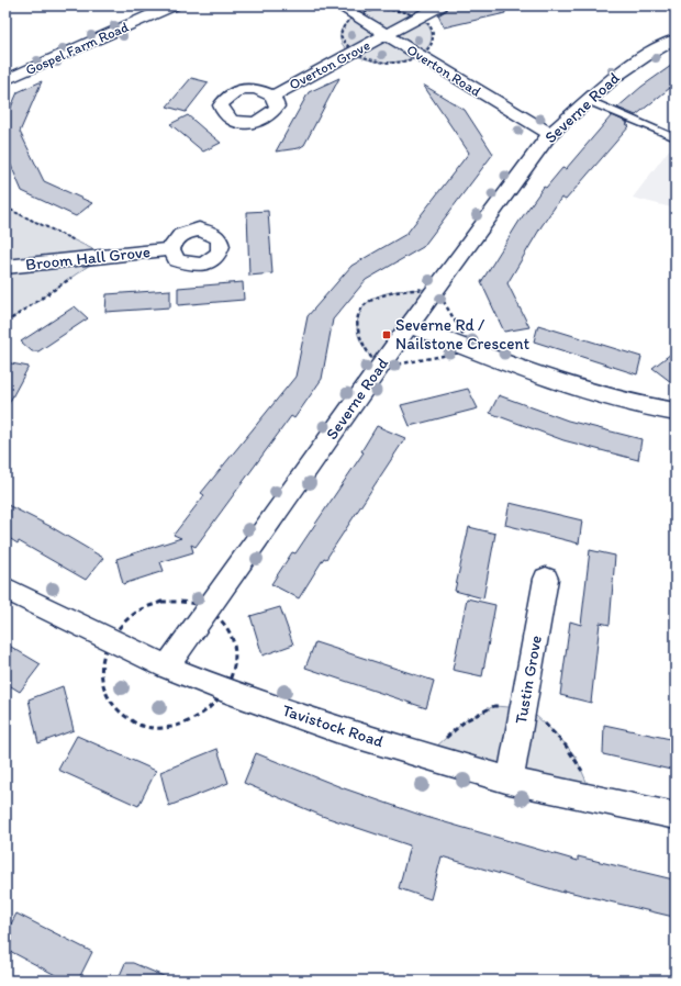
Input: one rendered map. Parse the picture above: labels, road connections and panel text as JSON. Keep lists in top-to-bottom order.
{
  "streets": {
    "street": [
      "Gospel Farm Road",
      "Overton Grove",
      "Overton Road",
      "Severne Road",
      "Broom Hall Grove",
      "Tustin Grove",
      "Tavistock Road"
    ]
  },
  "crossings": [
    ["Overton Grove", "Overton Road"],
    ["Overton Road", "Severne Road"],
    ["Severne Road", "Tavistock Road"],
    ["Tustin Grove", "Tavistock Road"]
  ],
  "places": {
    "transit": ["Severne Rd / Nailstone Crescent"]
  }
}
